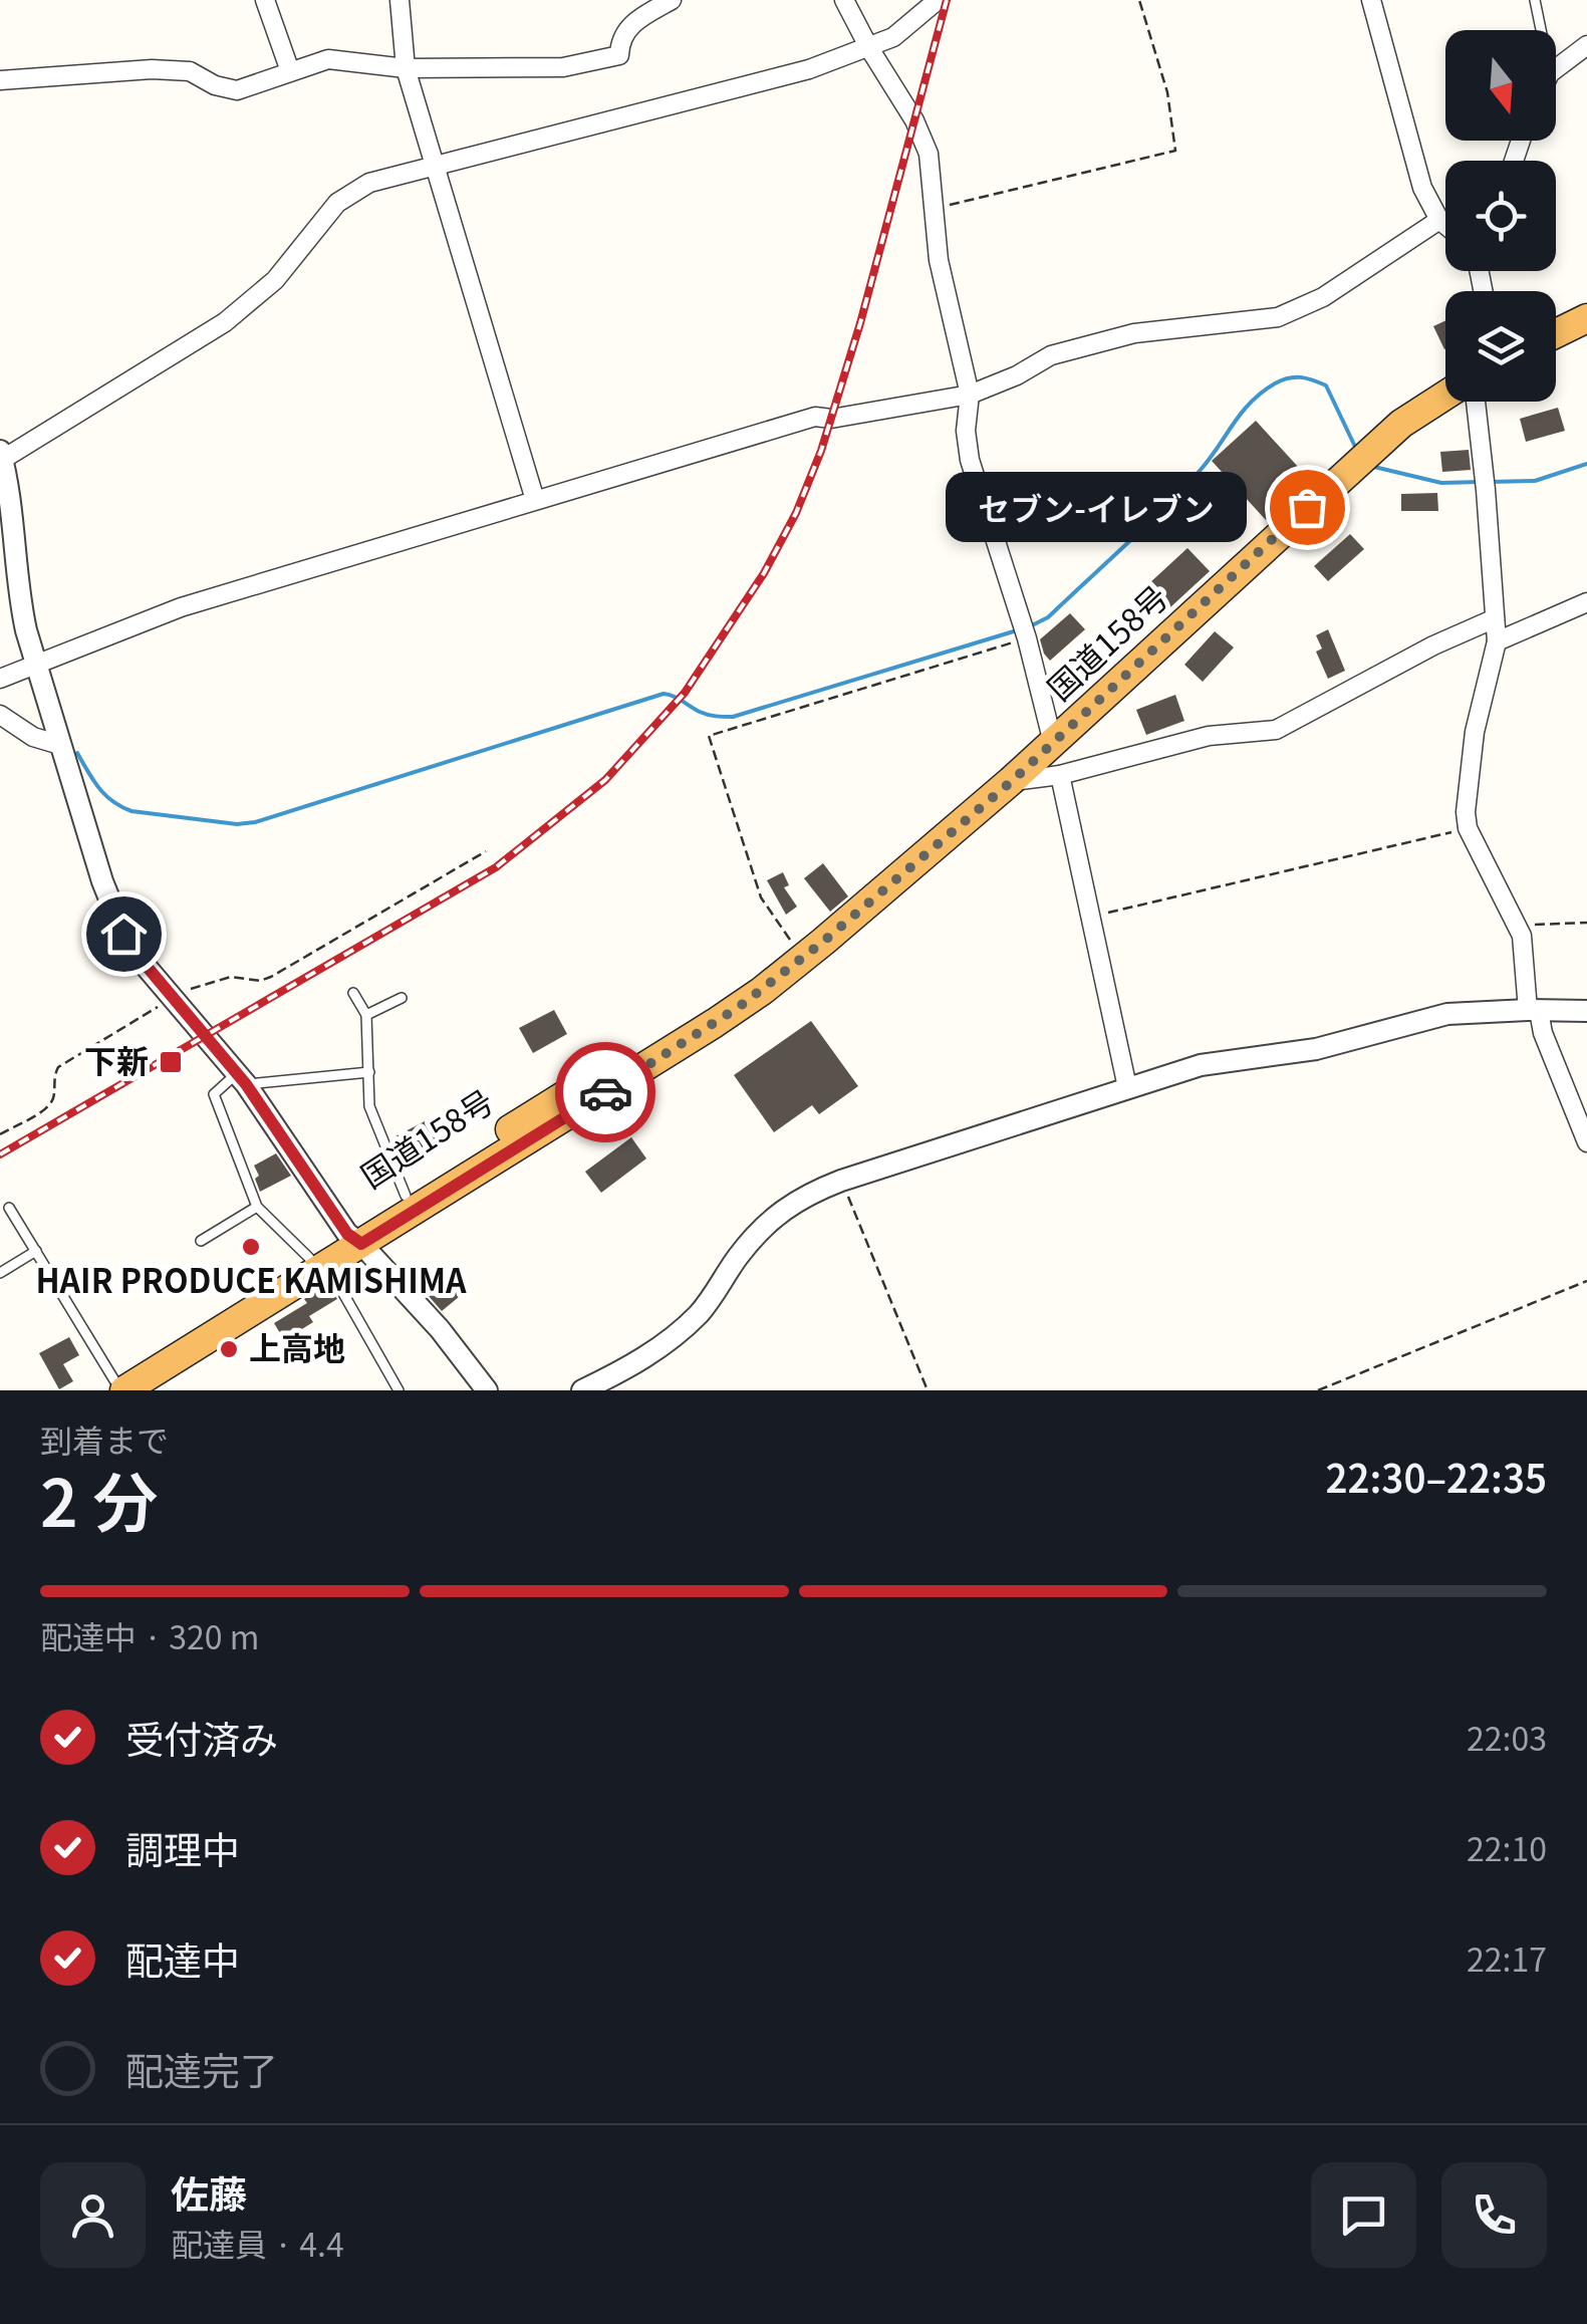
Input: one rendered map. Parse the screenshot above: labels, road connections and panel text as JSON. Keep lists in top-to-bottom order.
{
  "streets": {
    "highway": ["国道158号"]
  },
  "places": {
    "other": ["セブン-イレブン", "HAIR PRODUCE KAMISHIMA", "上高地"],
    "transit": ["下新"]
  },
  "north": "bottom",
  "page": {
    "bubble": "セブン-イレブン",
    "heading": ["2 分", "到着まで", "22:30–22:35"],
    "panel": ["佐藤", "配達員 · 4.4"],
    "bar": "配達中 · 320 m",
    "list": [
      ["受付済み", "22:03"],
      ["調理中", "22:10"],
      ["配達中", "22:17"],
      "配達完了"
    ]
  }
}
